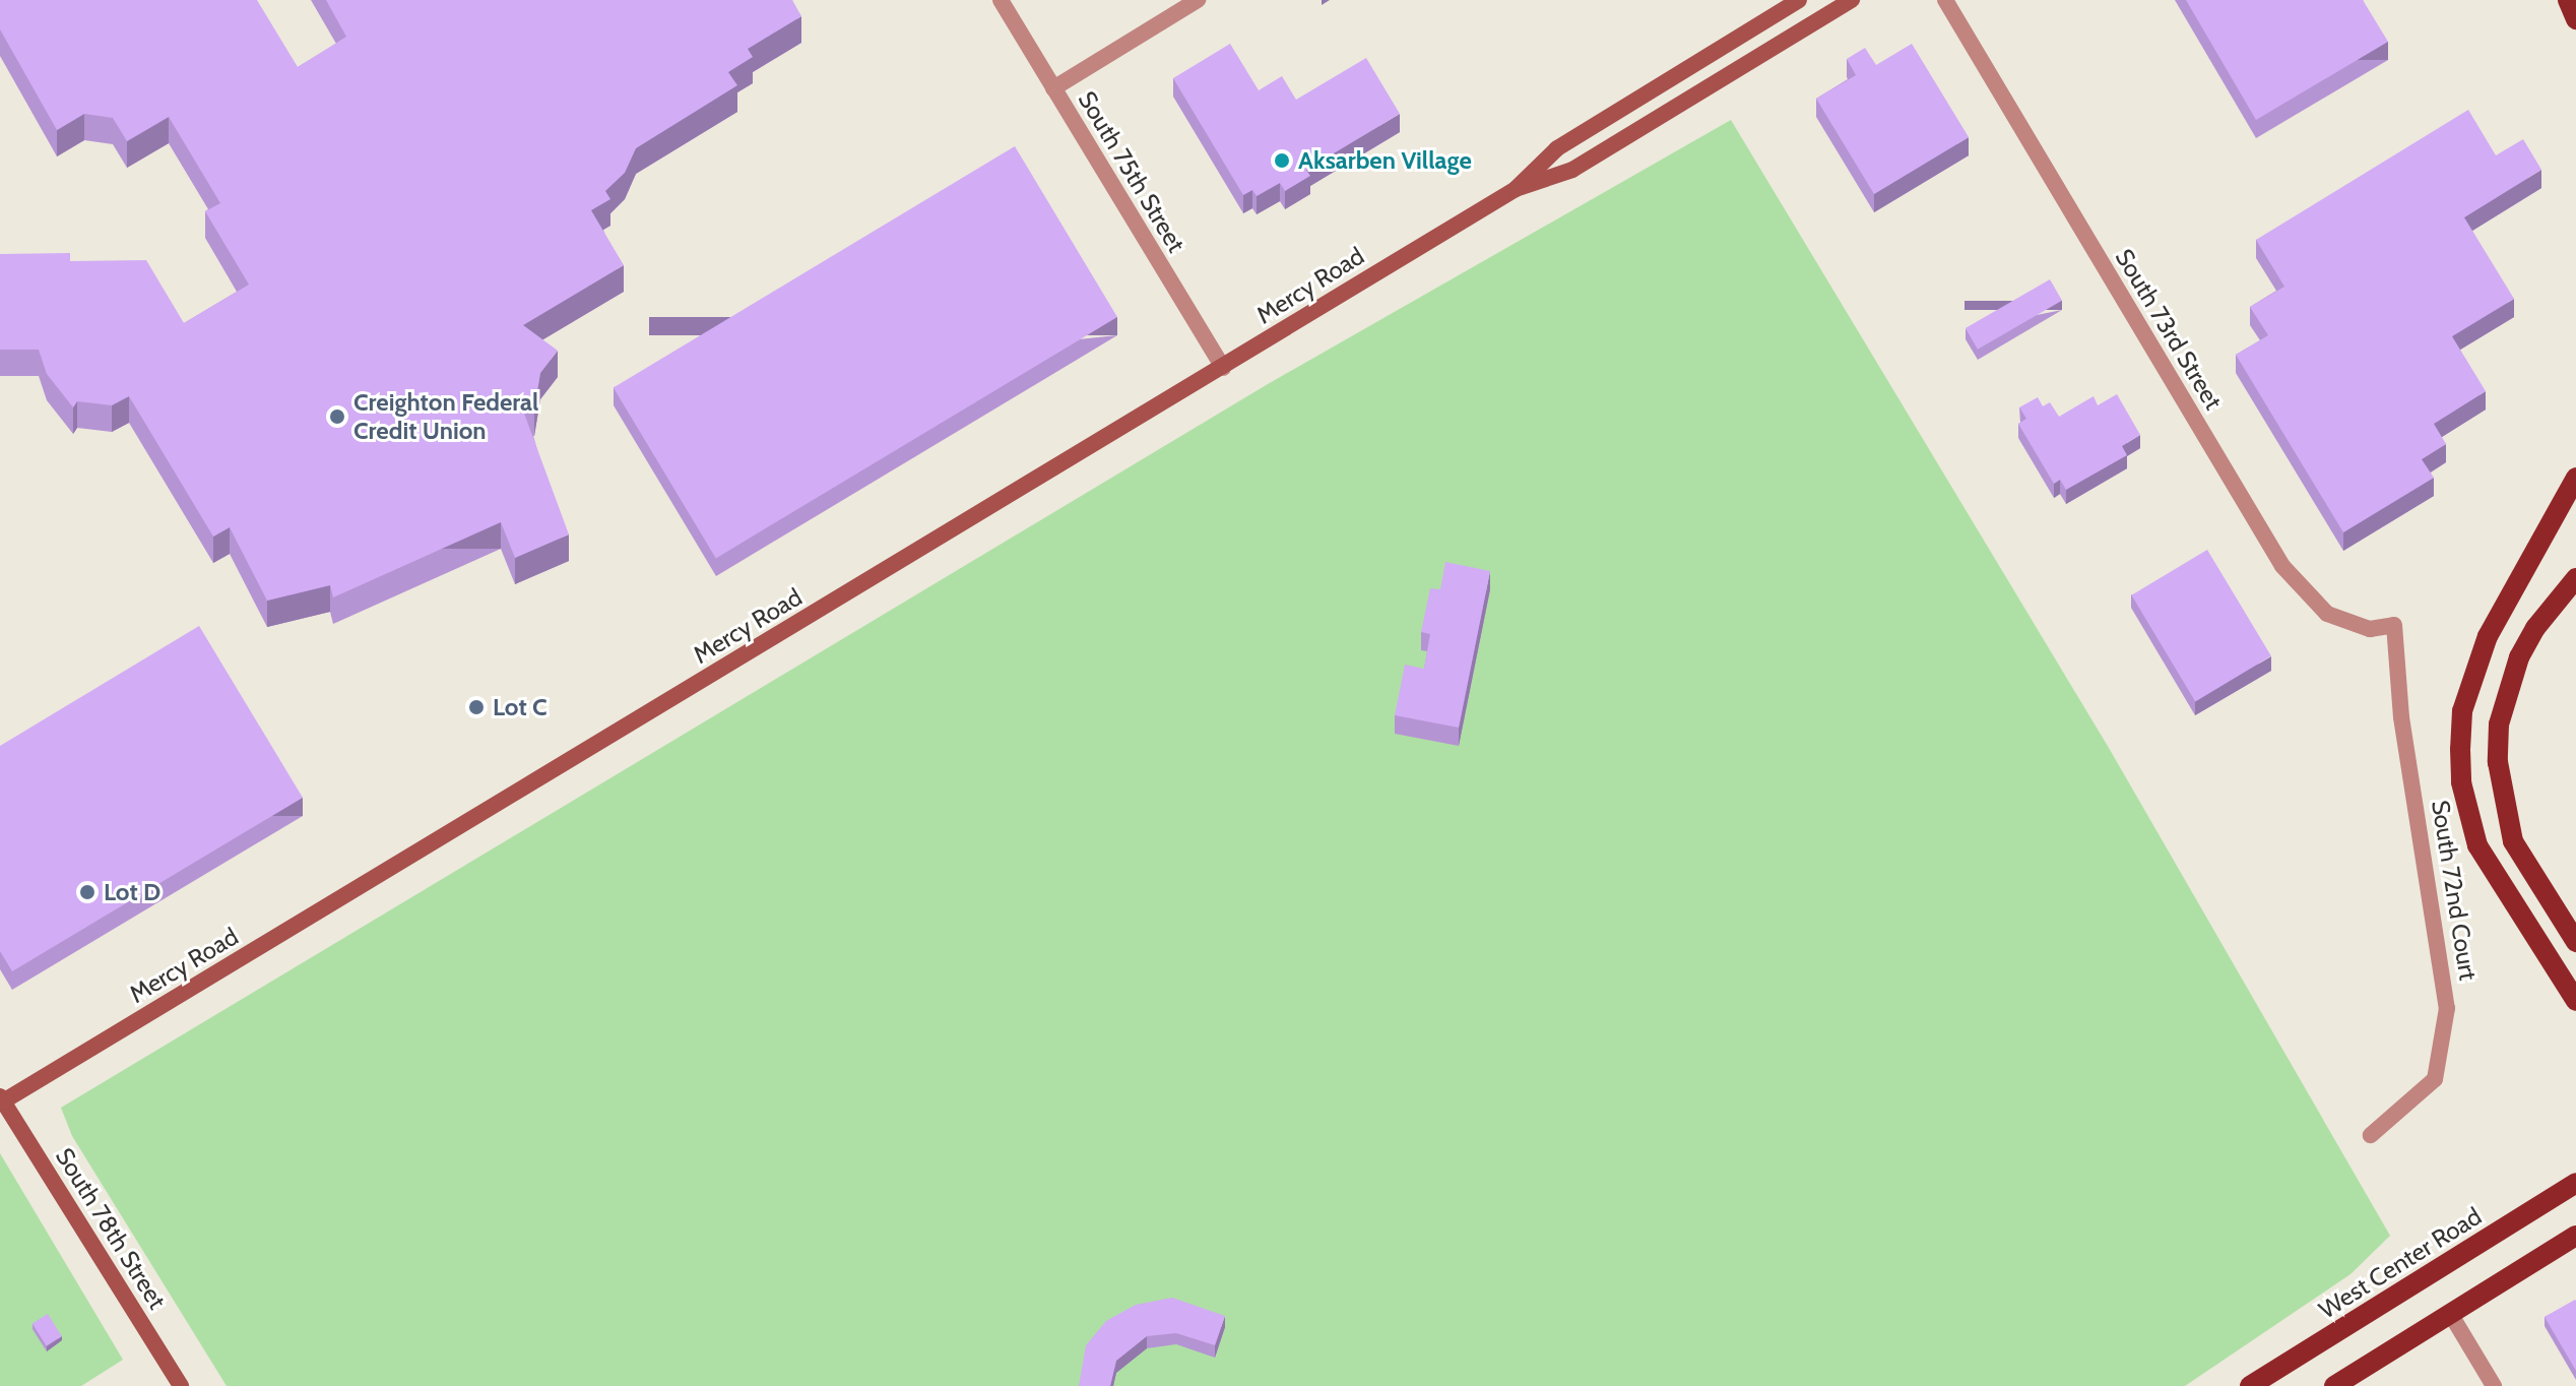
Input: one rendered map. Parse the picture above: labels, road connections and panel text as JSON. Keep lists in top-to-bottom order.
{
  "streets": {
    "main road": ["Mercy Road", "South 78th Street", "West Center Road"],
    "street": ["South 75th Street", "South 73rd Street", "South 72nd Court"]
  },
  "crossings": [
    ["South 75th Street", "Mercy Road"],
    ["Mercy Road", "South 78th Street"],
    ["South 73rd Street", "South 72nd Court"]
  ],
  "places": [
    "Aksarben Village",
    "Creighton Federal Credit Union",
    "Lot C",
    "Lot D"
  ]
}
